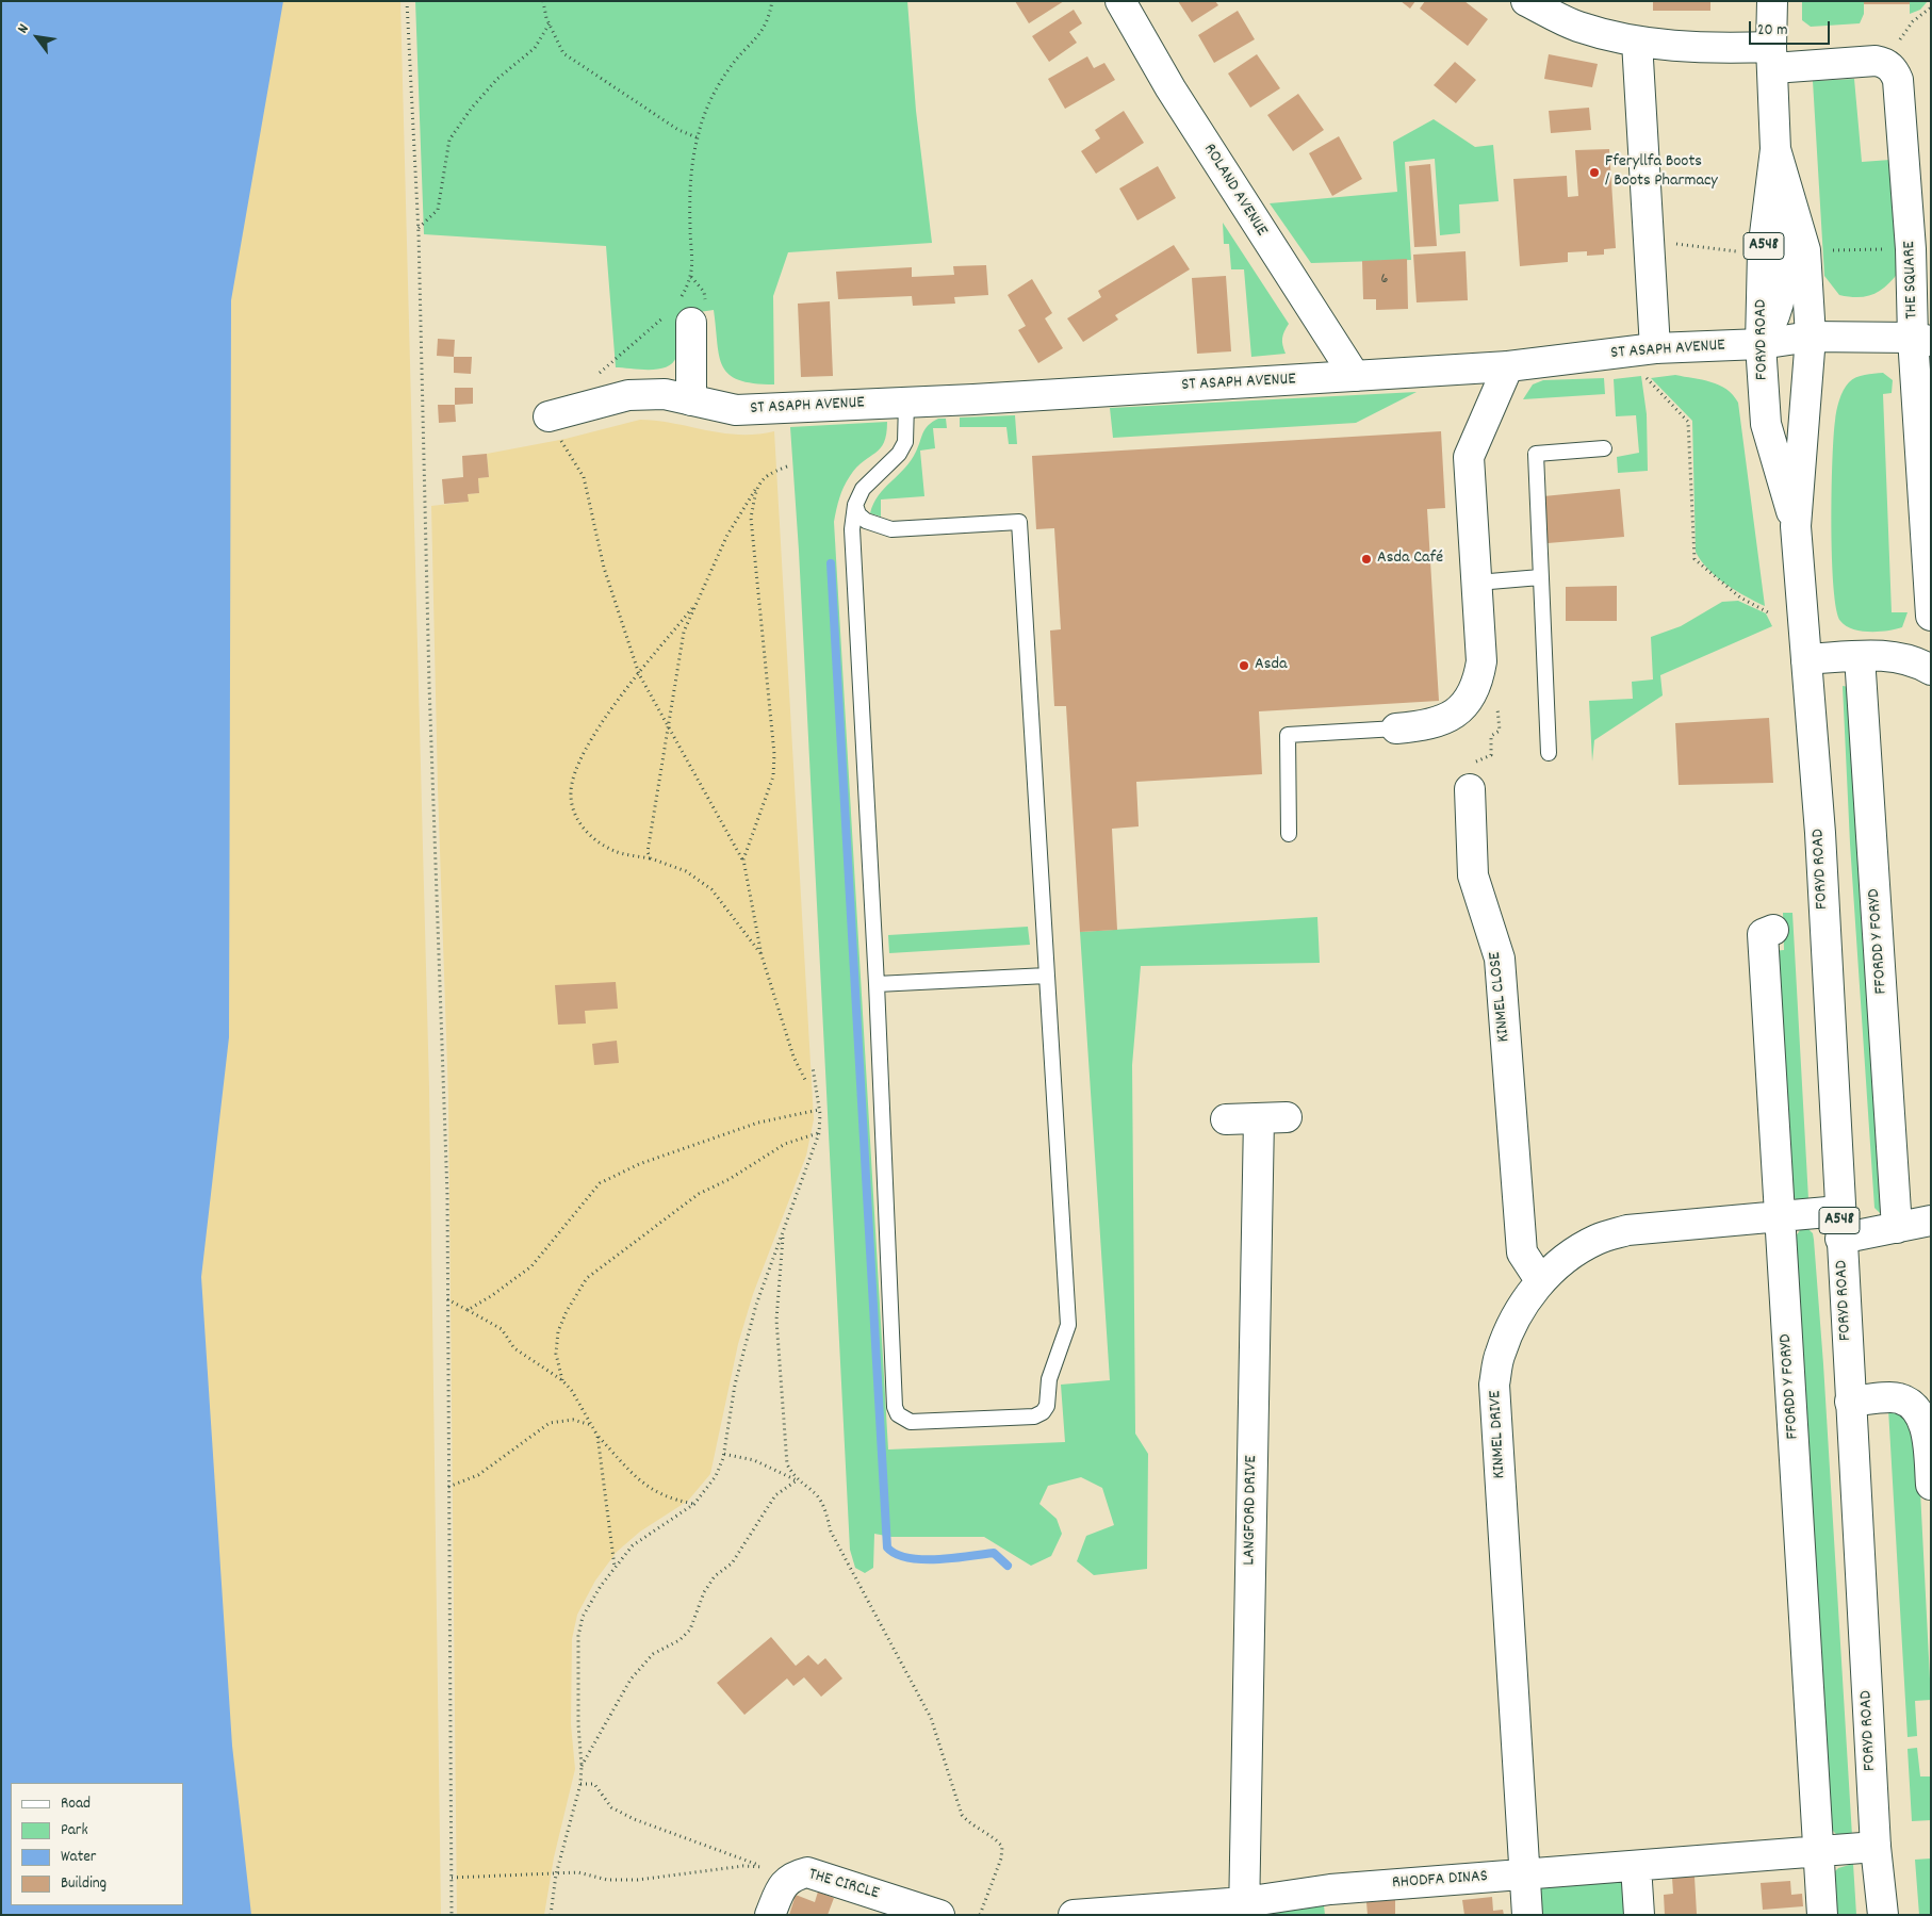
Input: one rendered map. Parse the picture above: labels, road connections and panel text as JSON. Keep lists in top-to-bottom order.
{
  "streets": {
    "street": [
      "ROLAND AVENUE",
      "A548",
      "THE SQUARE",
      "FORYD ROAD",
      "ST ASAPH AVENUE",
      "FFORDD Y FORYD",
      "KINMEL CLOSE",
      "KINMEL DRIVE",
      "LANGFORD DRIVE",
      "RHODFA DINAS",
      "THE CIRCLE"
    ]
  },
  "crossings": [
    ["ROLAND AVENUE", "ST ASAPH AVENUE"],
    ["A548", "ST ASAPH AVENUE"],
    ["THE SQUARE", "ST ASAPH AVENUE"],
    ["FORYD ROAD", "ST ASAPH AVENUE"],
    ["FORYD ROAD", "KINMEL DRIVE"],
    ["FORYD ROAD", "RHODFA DINAS"],
    ["FFORDD Y FORYD", "KINMEL DRIVE"],
    ["FFORDD Y FORYD", "RHODFA DINAS"],
    ["KINMEL CLOSE", "KINMEL DRIVE"],
    ["KINMEL DRIVE", "RHODFA DINAS"],
    ["LANGFORD DRIVE", "RHODFA DINAS"]
  ],
  "places": ["Fferyllfa Boots / Boots Pharmacy", "Asda Café", "Asda"],
  "house_numbers": ["6"],
  "legend": [
    "Road",
    "Park",
    "Water",
    "Building"
  ],
  "scale_bar": "20 m",
  "north": "top left"
}
